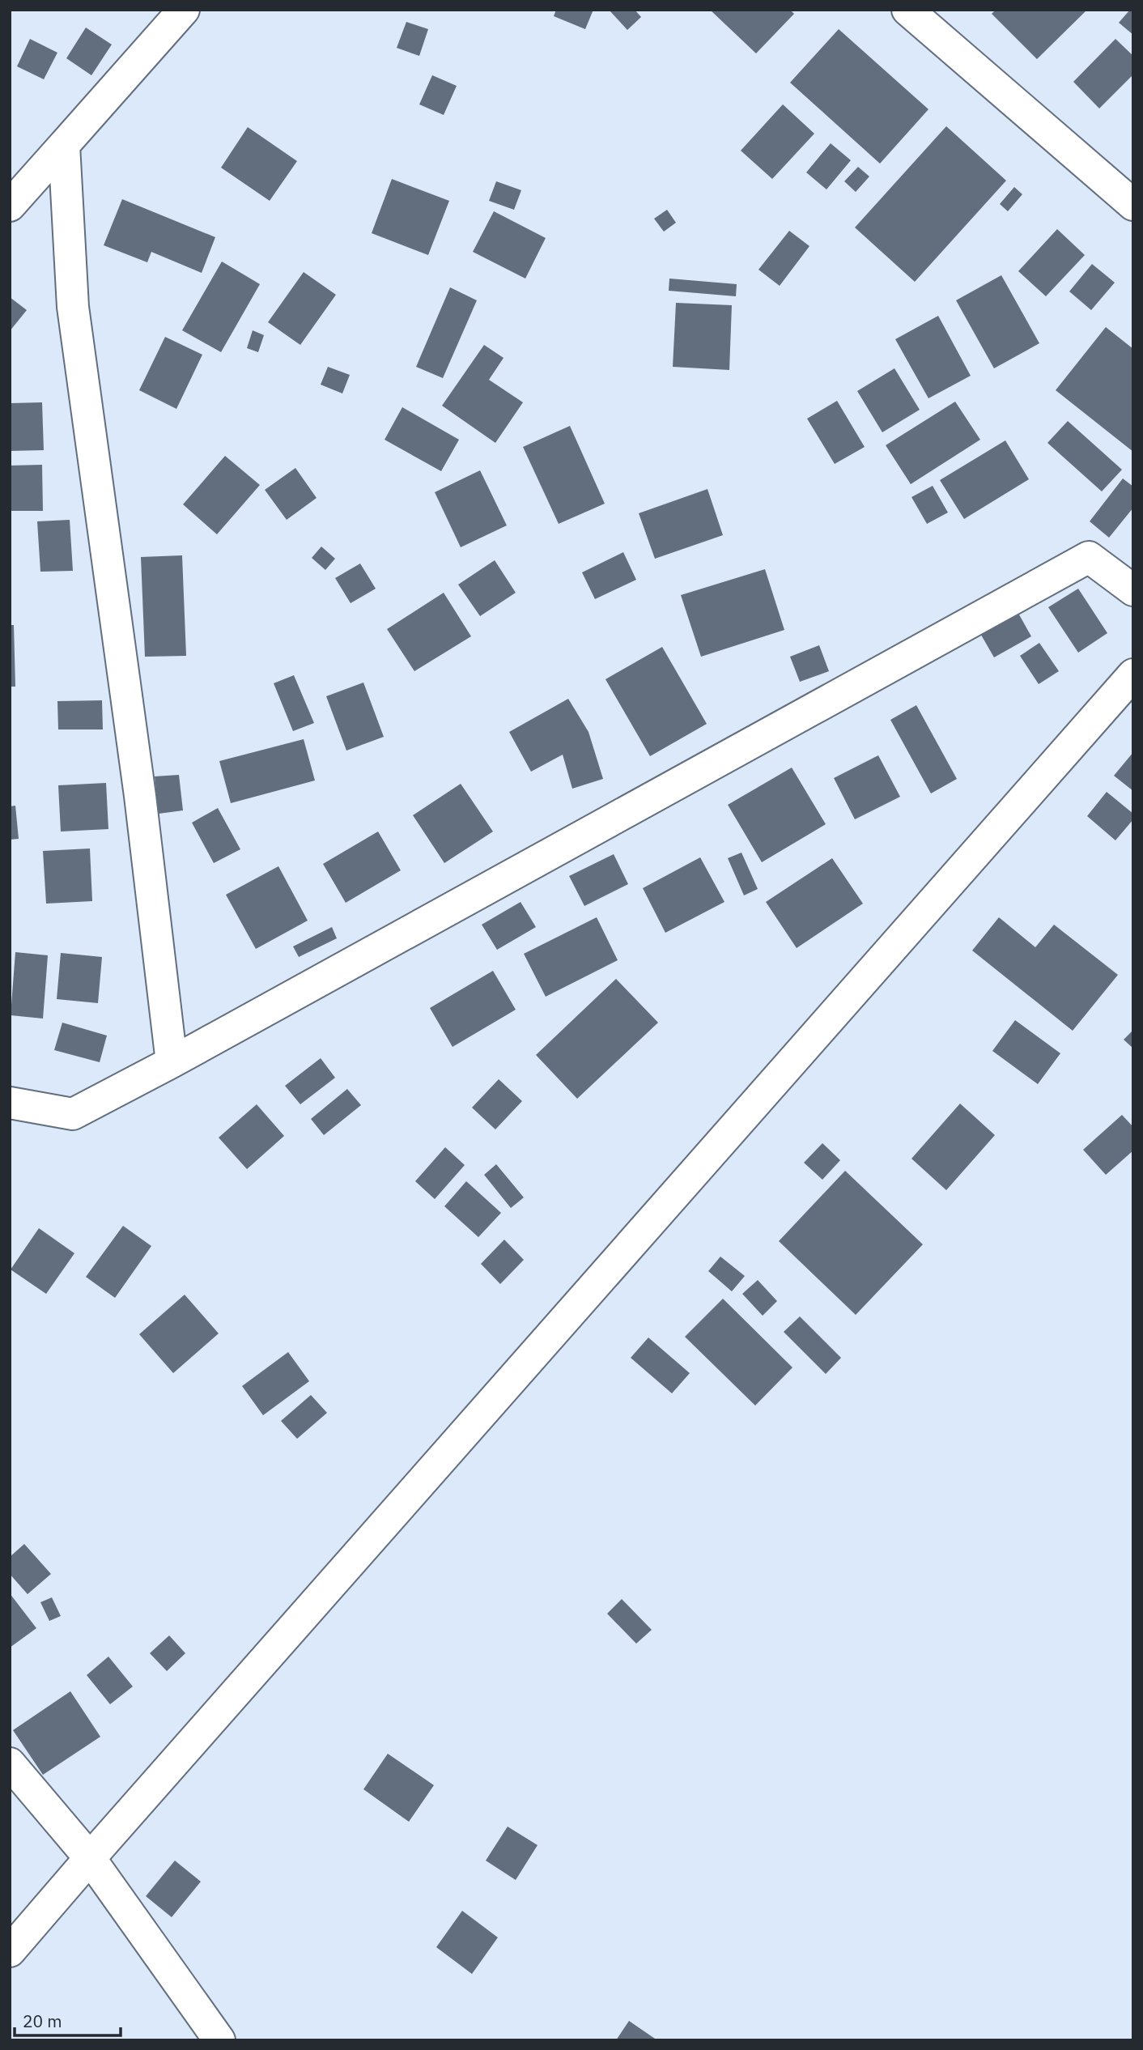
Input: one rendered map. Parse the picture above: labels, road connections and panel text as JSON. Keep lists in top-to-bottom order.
{
  "scale_bar": "20 m"
}
